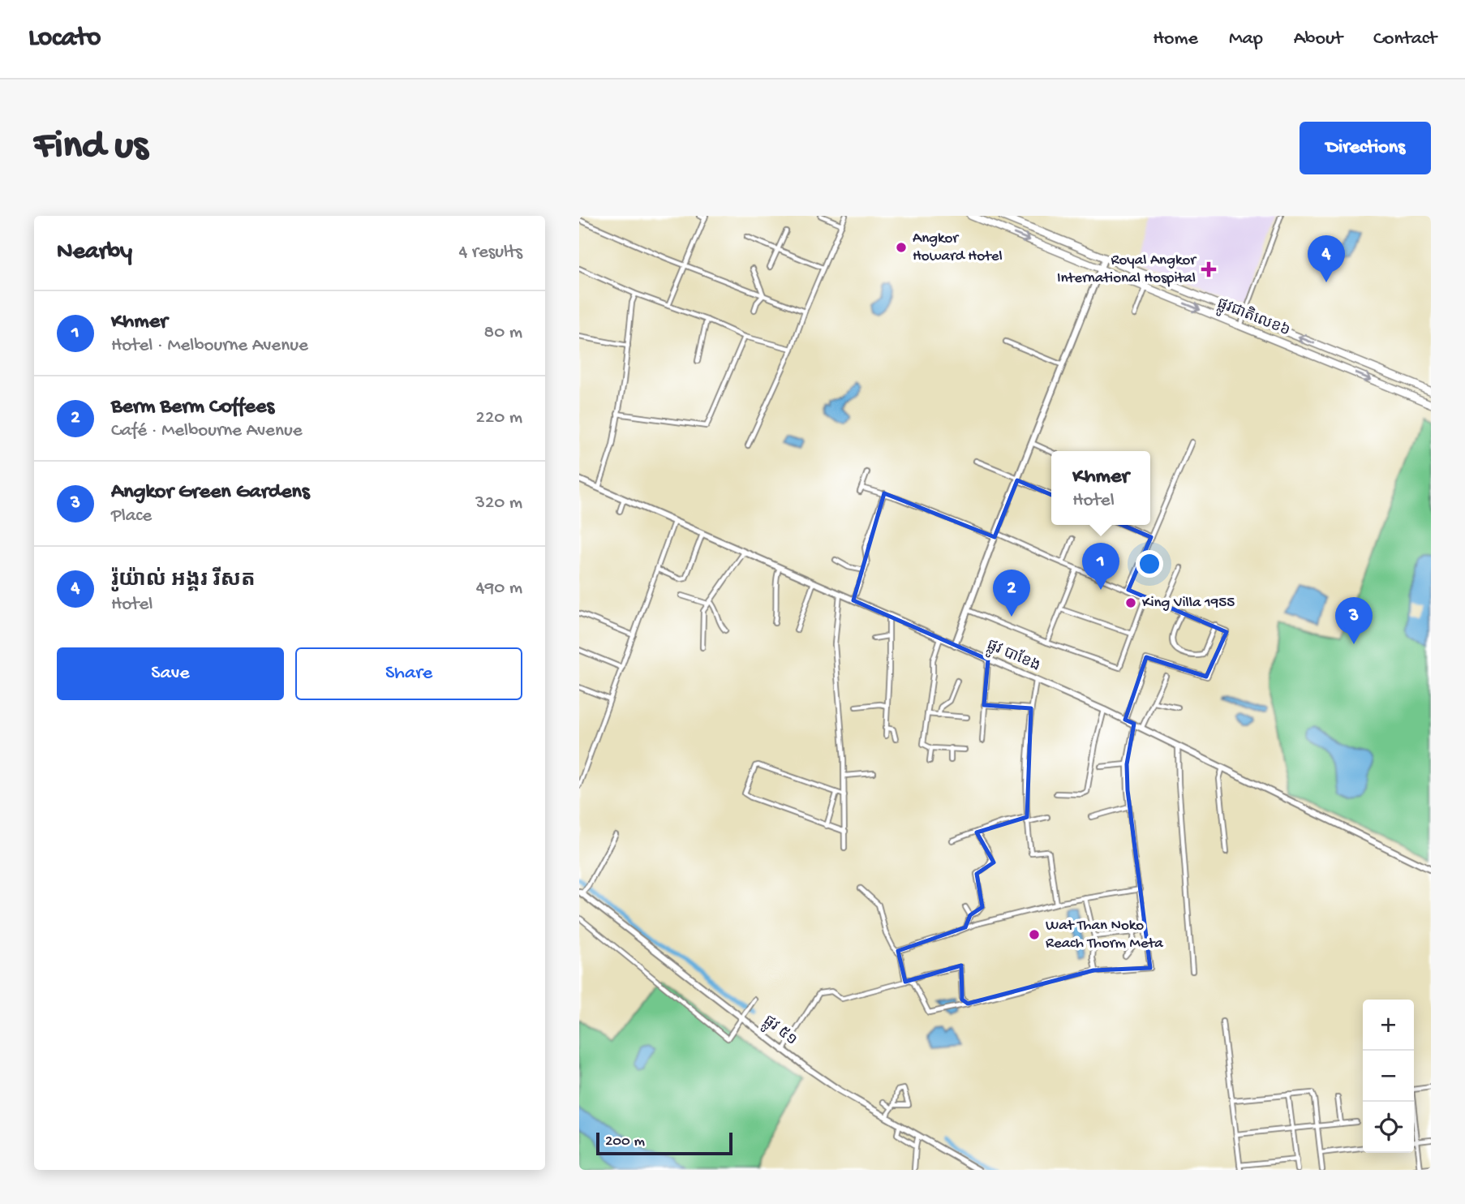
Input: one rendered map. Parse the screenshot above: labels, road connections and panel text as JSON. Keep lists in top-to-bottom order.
{
  "streets": {
    "highway": ["ផ្លូវជាតិលេខ៦"],
    "street": ["ផ្លូវ បាខែង", "ផ្លូវ ៥១"]
  },
  "places": {
    "other": ["Angkor Howard Hotel", "King Villa 1955", "Wat Than Noko Reach Thorm Meta"],
    "health": ["Royal Angkor International Hospital"]
  },
  "scale_bar": "200 m",
  "page": {
    "header": "Locato",
    "nav": [
      "Home",
      "Map",
      "About",
      "Contact"
    ],
    "buttons": [
      "Directions",
      ["Save", "Share"]
    ],
    "title": "Find us",
    "heading": ["Nearby", "4 results"],
    "pins": [
      "4",
      "1",
      "2",
      "3"
    ],
    "list": [
      {
        "mark": "1",
        "name": "Khmer",
        "note": "Hotel · Melbourne Avenue",
        "value": "80 m"
      },
      {
        "mark": "2",
        "name": "Berm Berm Coffees",
        "note": "Café · Melbourne Avenue",
        "value": "220 m"
      },
      {
        "mark": "3",
        "name": "Angkor Green Gardens",
        "note": "Place",
        "value": "320 m"
      },
      {
        "mark": "4",
        "name": "រ៉ូយ៉ាល់ អង្គរ រីសត",
        "note": "Hotel",
        "value": "490 m"
      }
    ],
    "popup": ["Khmer", "Hotel"],
    "map_buttons": ["+", "−"],
    "scale": "200 m"
  }
}
